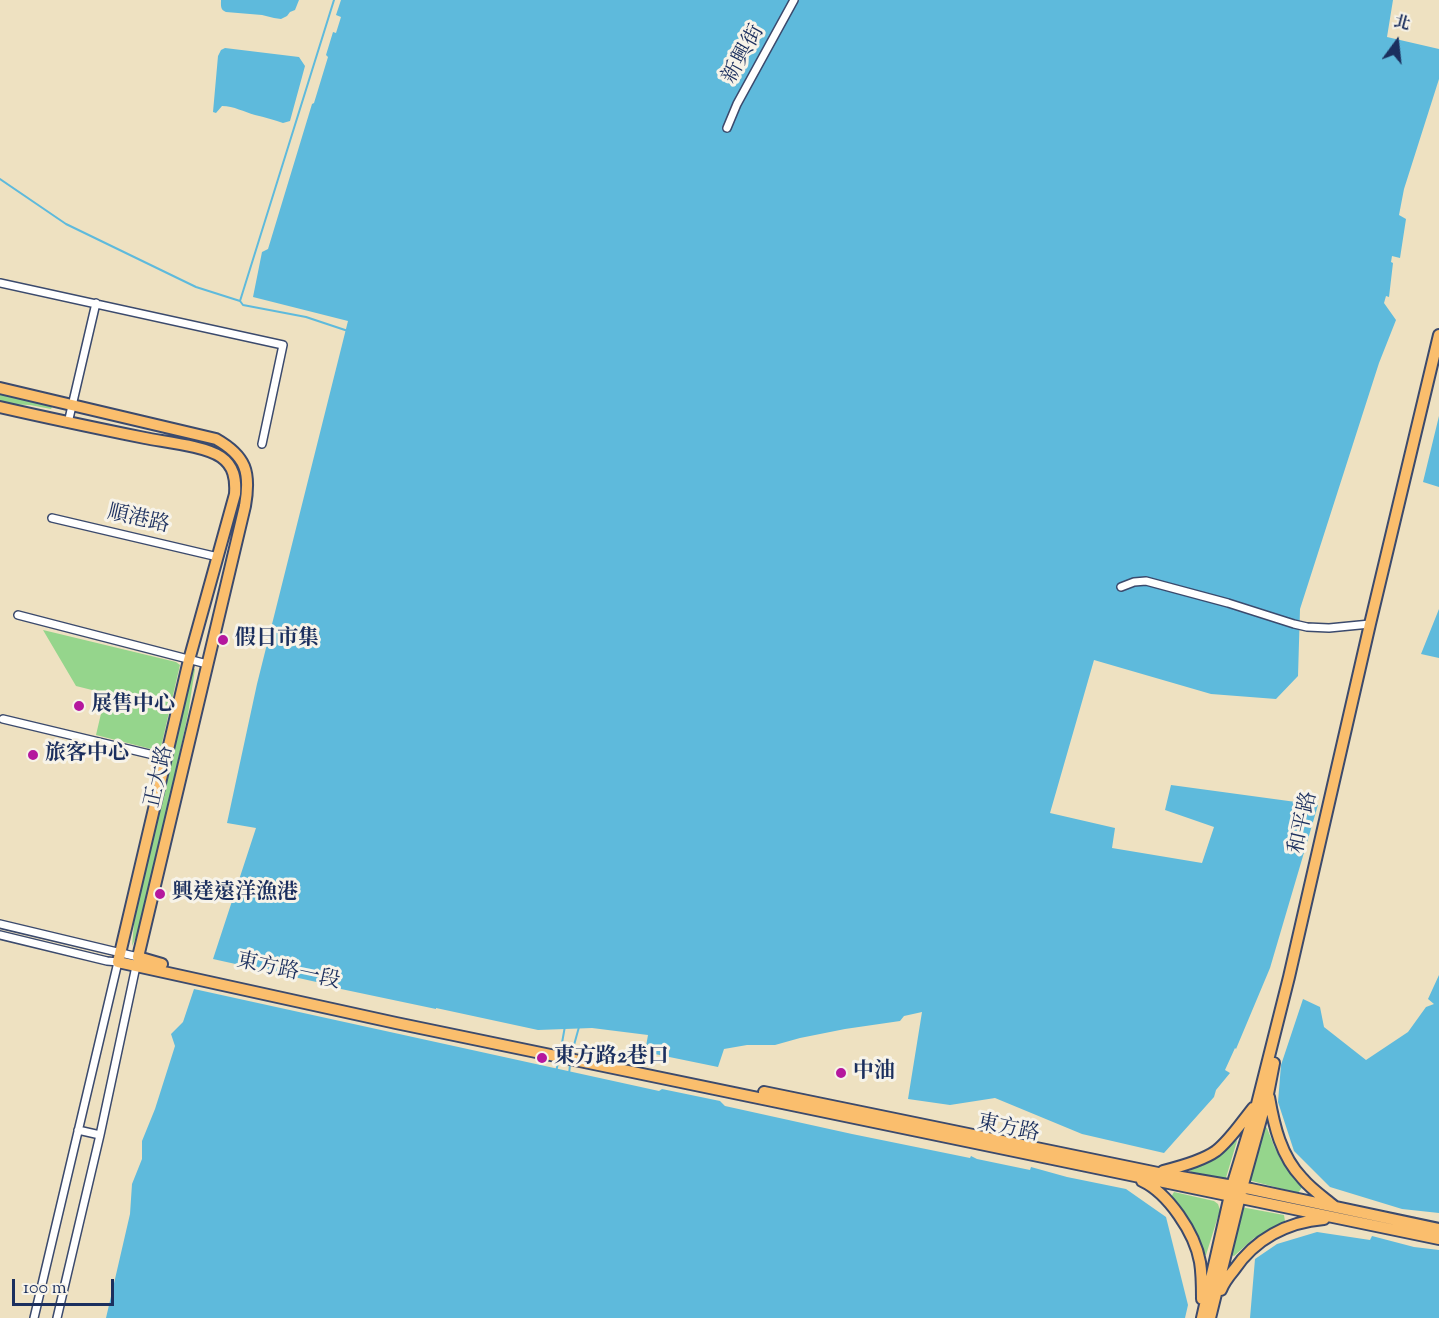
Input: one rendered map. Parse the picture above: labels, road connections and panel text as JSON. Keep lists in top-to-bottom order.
{
  "streets": {
    "main road": [
      "正大路",
      "和平路",
      "東方路一段",
      "東方路"
    ],
    "street": ["新興街", "順港路"]
  },
  "crossings": [
    ["順港路", "正大路"],
    ["正大路", "東方路一段"],
    ["和平路", "東方路"],
    ["東方路一段", "東方路"]
  ],
  "places": [
    "假日市集",
    "展售中心",
    "旅客中心",
    "興達遠洋漁港",
    "東方路2巷口",
    "中油"
  ],
  "scale_bar": "100 m",
  "north": "top"
}
